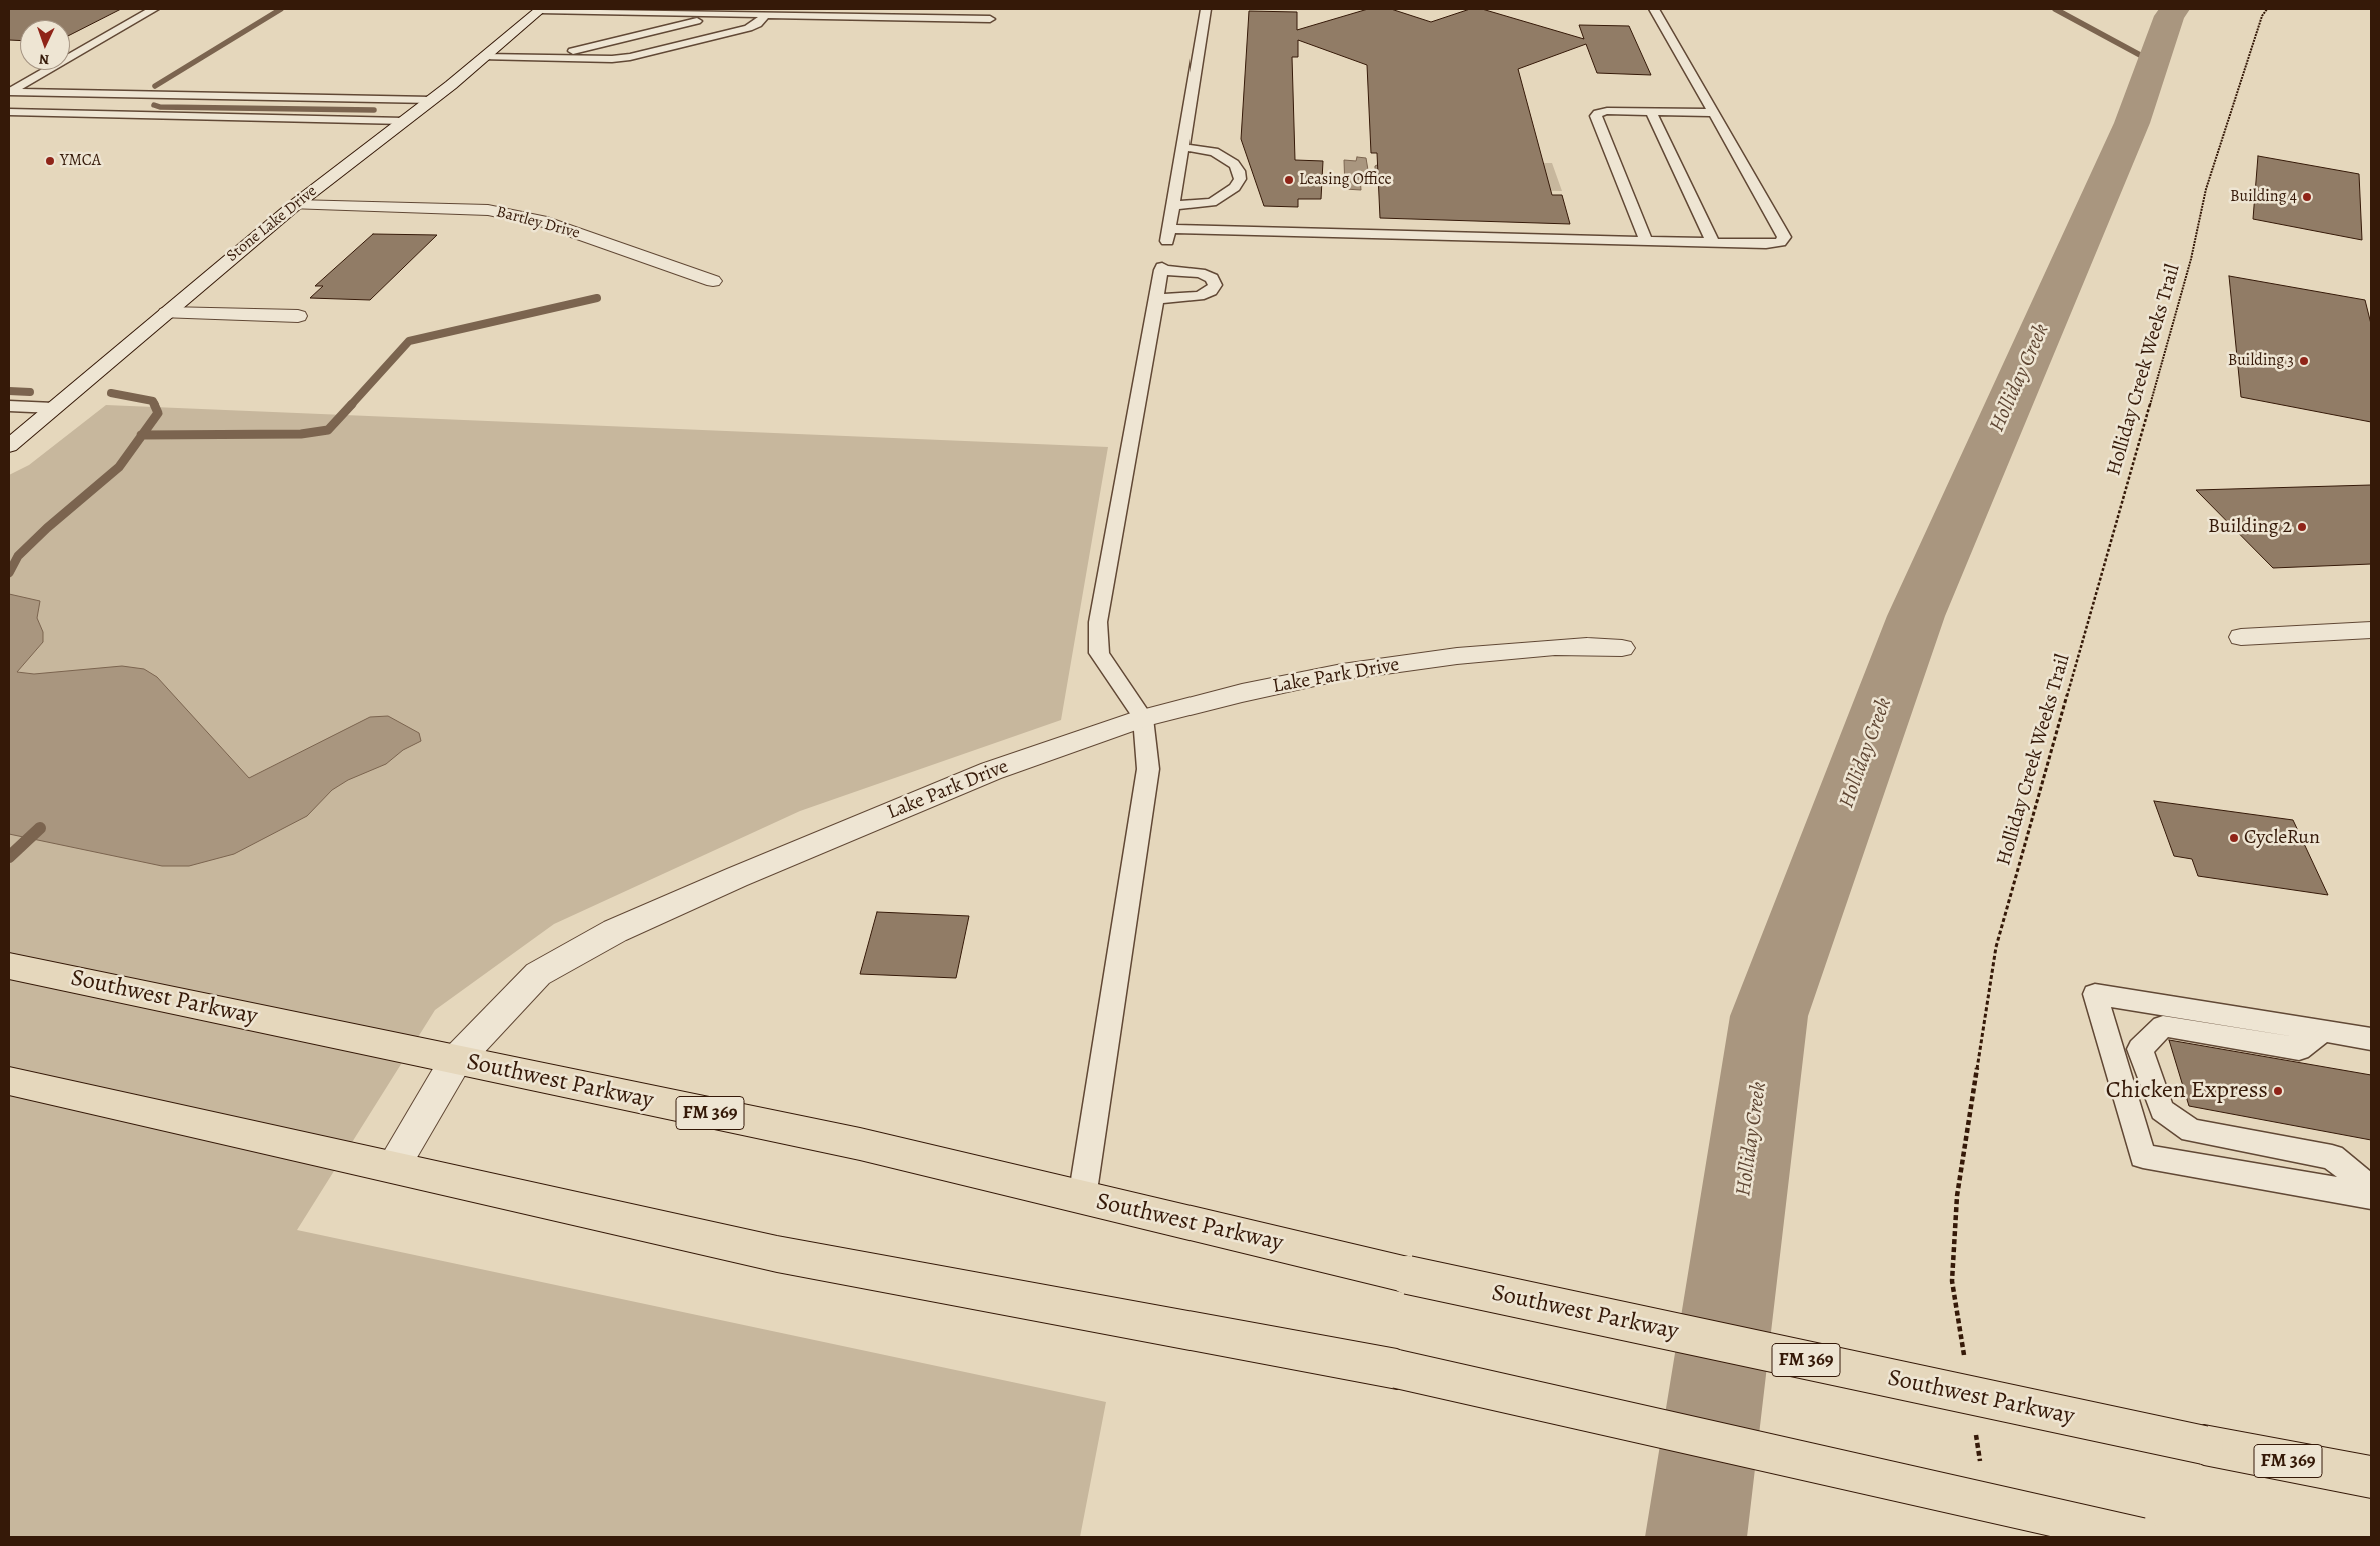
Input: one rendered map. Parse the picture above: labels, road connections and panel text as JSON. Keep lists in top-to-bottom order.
{
  "streets": {
    "main road": ["Southwest Parkway", "FM 369"],
    "street": ["Bartley Drive", "Stone Lake Drive", "Lake Park Drive"],
    "path": ["Holliday Creek Weeks Trail"]
  },
  "crossings": [
    ["Bartley Drive", "Stone Lake Drive"],
    ["Lake Park Drive", "Southwest Parkway"]
  ],
  "water": ["Holliday Creek"],
  "places": [
    "YMCA",
    "Leasing Office",
    "Building 4",
    "Building 3",
    "Building 2",
    "CycleRun",
    "Chicken Express"
  ],
  "north": "bottom"
}
